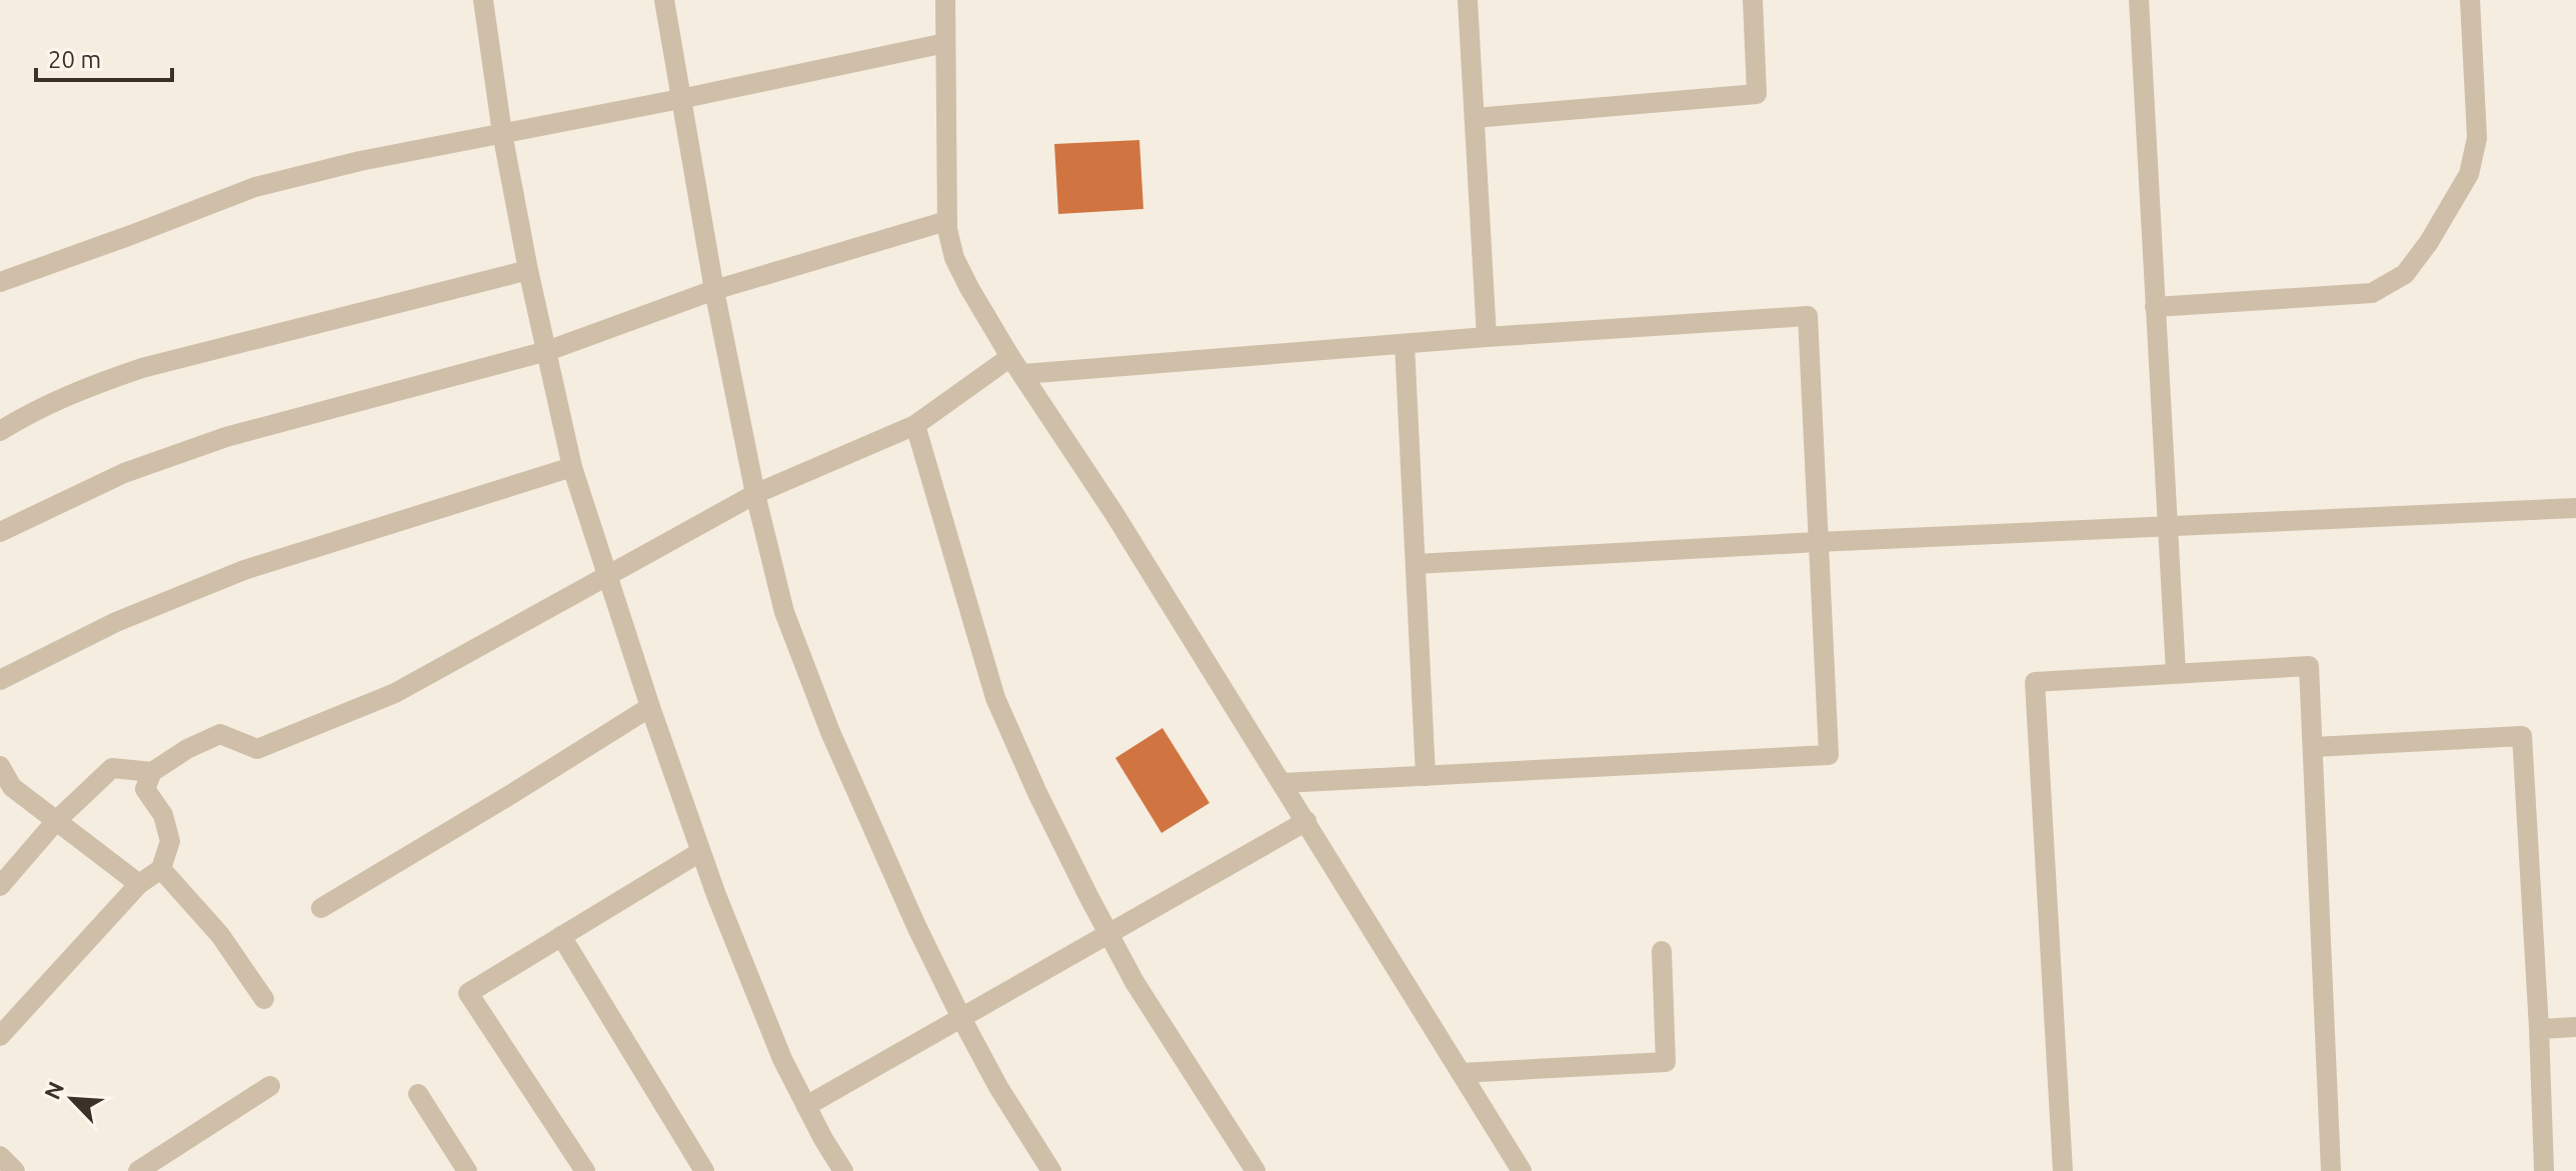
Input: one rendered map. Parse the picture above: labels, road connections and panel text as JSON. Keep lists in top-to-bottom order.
{
  "scale_bar": "20 m",
  "north": "top left"
}
